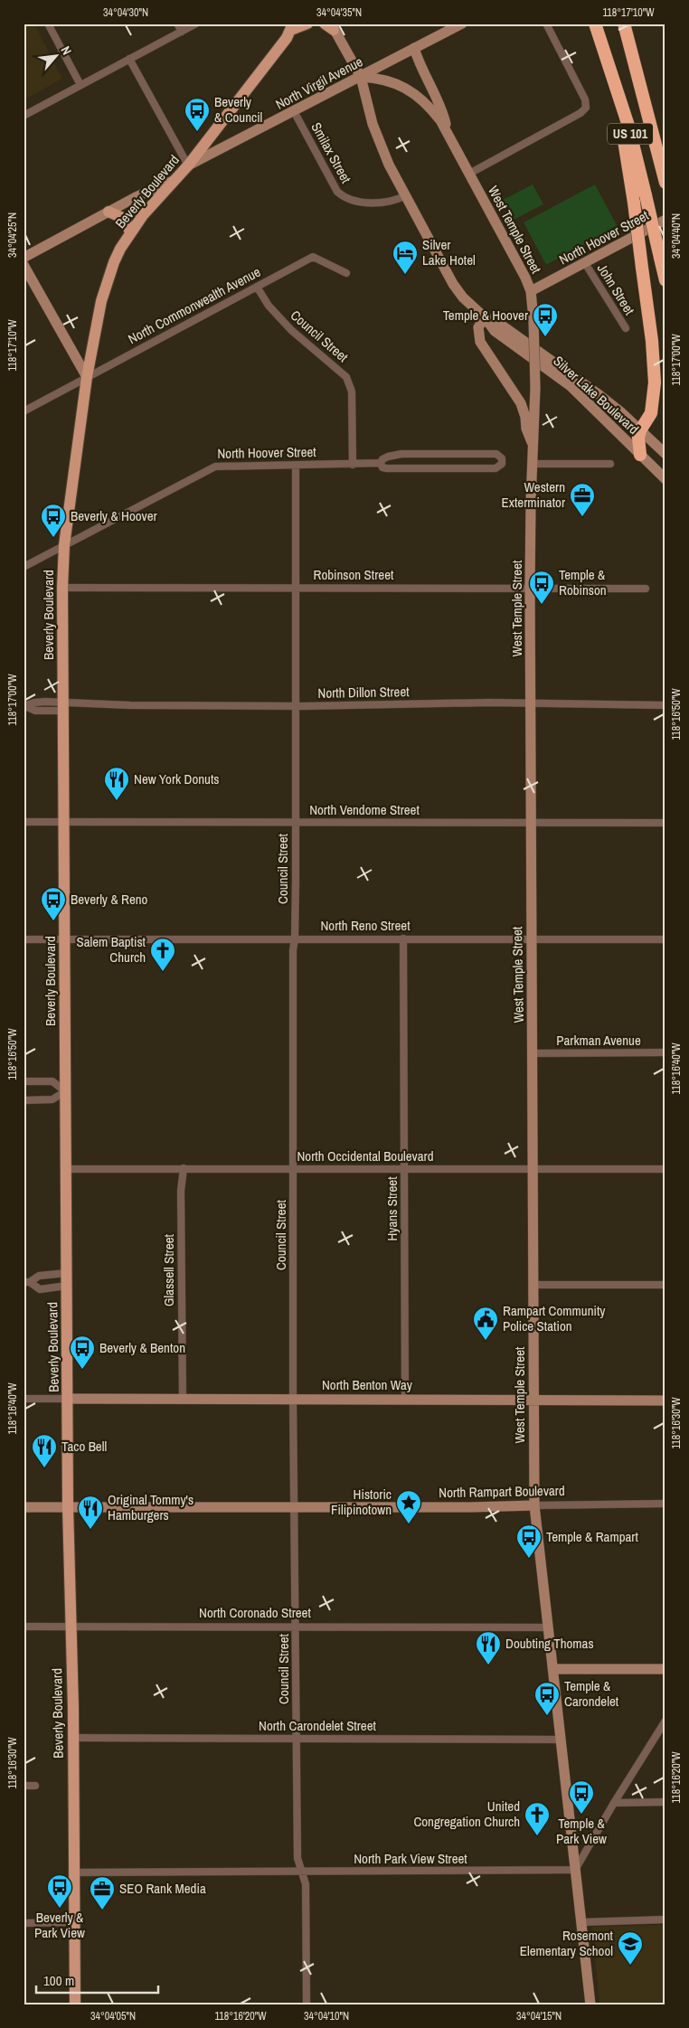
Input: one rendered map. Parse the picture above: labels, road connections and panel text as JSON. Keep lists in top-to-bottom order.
{
  "streets": {
    "highway": ["US 101"],
    "main road": [
      "North Virgil Avenue",
      "Beverly Boulevard",
      "West Temple Street",
      "North Hoover Street",
      "Silver Lake Boulevard",
      "North Benton Way",
      "North Rampart Boulevard"
    ],
    "street": [
      "Smilax Street",
      "John Street",
      "North Commonwealth Avenue",
      "Council Street",
      "Robinson Street",
      "North Dillon Street",
      "North Vendome Street",
      "North Reno Street",
      "Parkman Avenue",
      "North Occidental Boulevard",
      "Hyans Street",
      "Glassell Street",
      "North Coronado Street",
      "North Carondelet Street",
      "North Park View Street"
    ]
  },
  "crossings": [
    ["North Virgil Avenue", "Smilax Street"],
    ["North Virgil Avenue", "Beverly Boulevard"],
    ["North Virgil Avenue", "West Temple Street"],
    ["North Virgil Avenue", "Silver Lake Boulevard"],
    ["Smilax Street", "Silver Lake Boulevard"],
    ["Beverly Boulevard", "North Hoover Street"],
    ["Beverly Boulevard", "North Commonwealth Avenue"],
    ["Beverly Boulevard", "Robinson Street"],
    ["Beverly Boulevard", "North Dillon Street"],
    ["Beverly Boulevard", "North Vendome Street"],
    ["Beverly Boulevard", "North Reno Street"],
    ["Beverly Boulevard", "North Occidental Boulevard"],
    ["Beverly Boulevard", "North Benton Way"],
    ["Beverly Boulevard", "North Rampart Boulevard"],
    ["Beverly Boulevard", "North Coronado Street"],
    ["Beverly Boulevard", "North Carondelet Street"],
    ["Beverly Boulevard", "North Park View Street"],
    ["West Temple Street", "North Hoover Street"],
    ["West Temple Street", "Silver Lake Boulevard"],
    ["West Temple Street", "Robinson Street"],
    ["West Temple Street", "North Dillon Street"],
    ["West Temple Street", "North Vendome Street"],
    ["West Temple Street", "North Reno Street"],
    ["West Temple Street", "Parkman Avenue"],
    ["West Temple Street", "North Occidental Boulevard"],
    ["West Temple Street", "North Benton Way"],
    ["West Temple Street", "North Rampart Boulevard"],
    ["West Temple Street", "North Coronado Street"],
    ["West Temple Street", "North Carondelet Street"],
    ["West Temple Street", "North Park View Street"],
    ["North Hoover Street", "John Street"],
    ["North Hoover Street", "Council Street"],
    ["North Commonwealth Avenue", "Council Street"],
    ["Council Street", "Robinson Street"],
    ["Council Street", "North Dillon Street"],
    ["Council Street", "North Vendome Street"],
    ["Council Street", "North Reno Street"],
    ["Council Street", "North Occidental Boulevard"],
    ["Council Street", "North Benton Way"],
    ["Council Street", "North Rampart Boulevard"],
    ["Council Street", "North Coronado Street"],
    ["Council Street", "North Carondelet Street"],
    ["Council Street", "North Park View Street"],
    ["North Reno Street", "Hyans Street"],
    ["North Occidental Boulevard", "Hyans Street"],
    ["North Occidental Boulevard", "Glassell Street"],
    ["Hyans Street", "North Benton Way"],
    ["Glassell Street", "North Benton Way"]
  ],
  "places": {
    "bus stop": [
      "Beverly & Council",
      "Temple & Hoover",
      "Beverly & Hoover",
      "Temple & Robinson",
      "Beverly & Reno",
      "Beverly & Benton",
      "Temple & Rampart",
      "Temple & Carondelet",
      "Temple & Park View",
      "Beverly & Park View"
    ],
    "hotel": ["Silver Lake Hotel"],
    "office": ["Western Exterminator", "SEO Rank Media"],
    "restaurant": [
      "New York Donuts",
      "Taco Bell",
      "Original Tommy's Hamburgers",
      "Doubting Thomas"
    ],
    "church": ["Salem Baptist Church", "United Congregation Church"],
    "public building": ["Rampart Community Police Station"],
    "place": ["Historic Filipinotown"],
    "school or university": ["Rosemont Elementary School"]
  },
  "scale_bar": "100 m",
  "north": "top right",
  "coordinates": [
    "34°04'30\"N",
    "34°04'35\"N",
    "118°17'10\"W",
    "34°04'25\"N",
    "34°04'40\"N",
    "118°17'00\"W",
    "118°16'50\"W",
    "118°16'40\"W",
    "118°16'30\"W",
    "118°16'20\"W",
    "34°04'05\"N",
    "34°04'10\"N",
    "34°04'15\"N"
  ]
}
